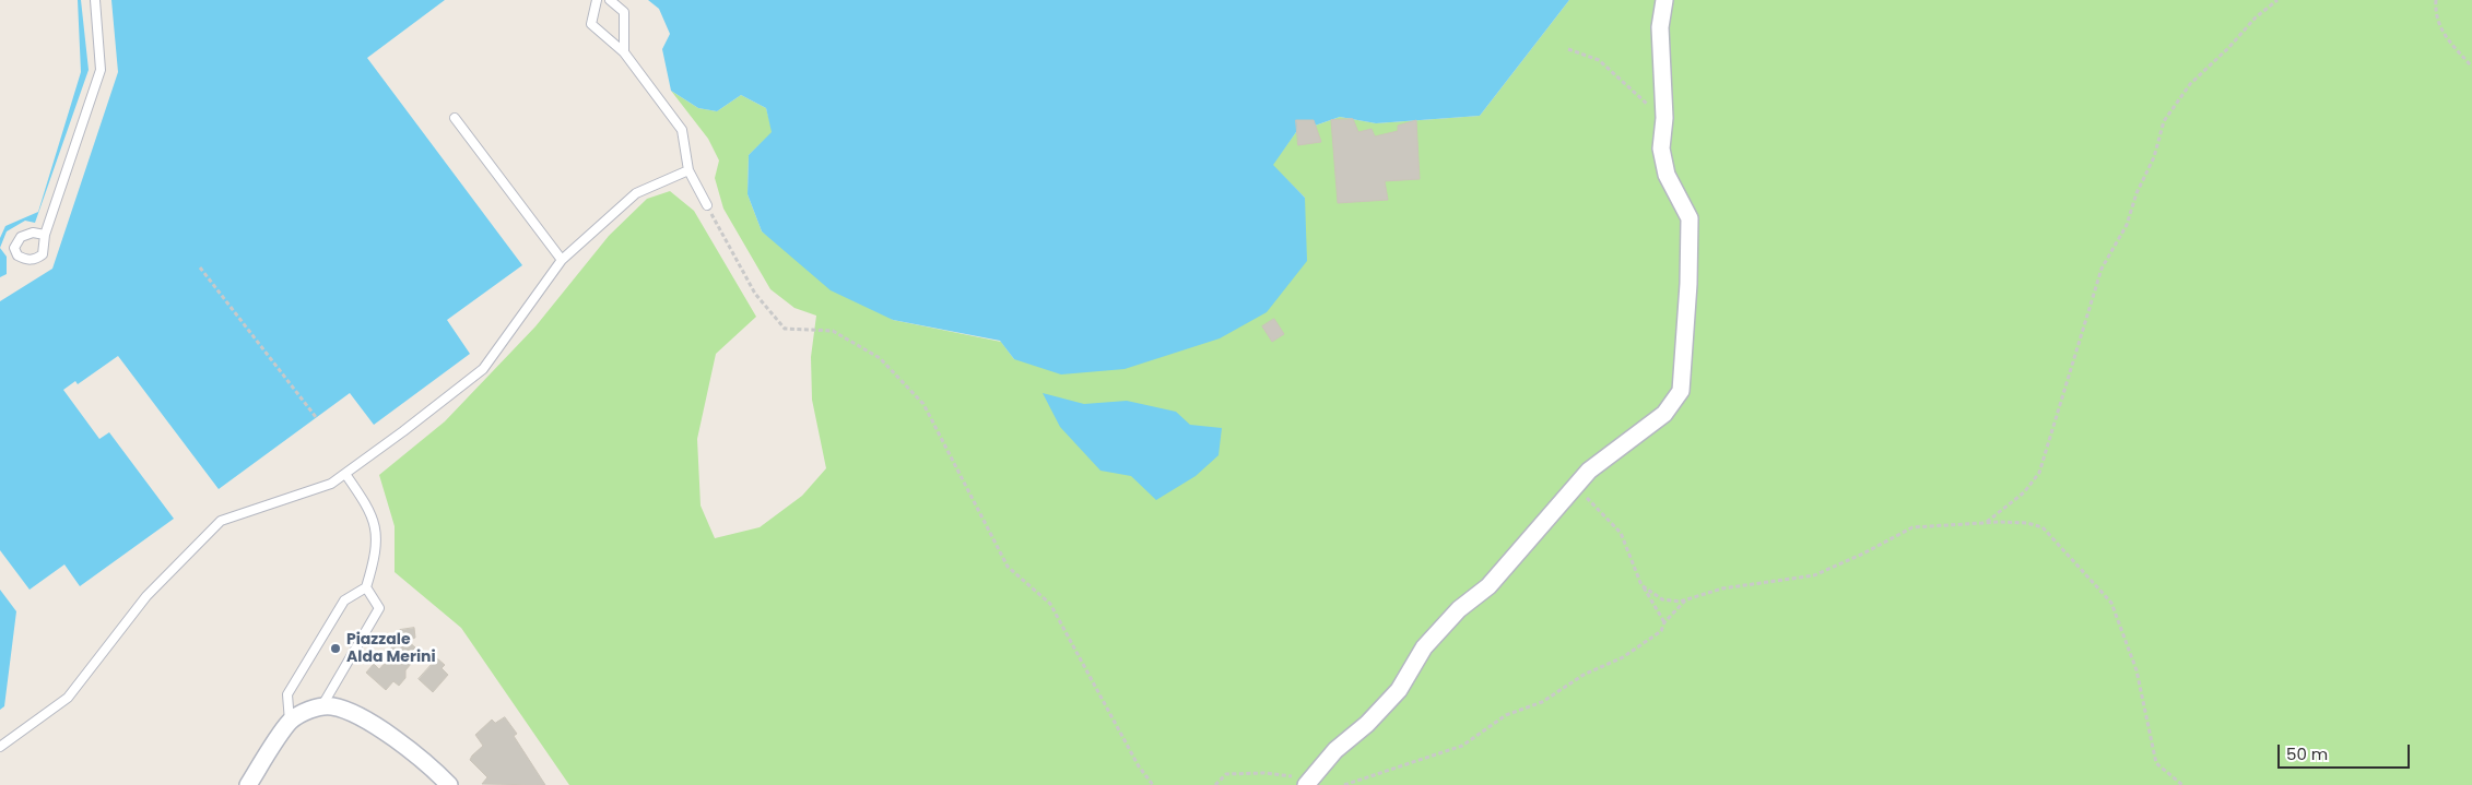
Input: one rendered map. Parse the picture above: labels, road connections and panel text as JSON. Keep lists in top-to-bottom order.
{
  "places": ["Piazzale Alda Merini"],
  "scale_bar": "50 m"
}
